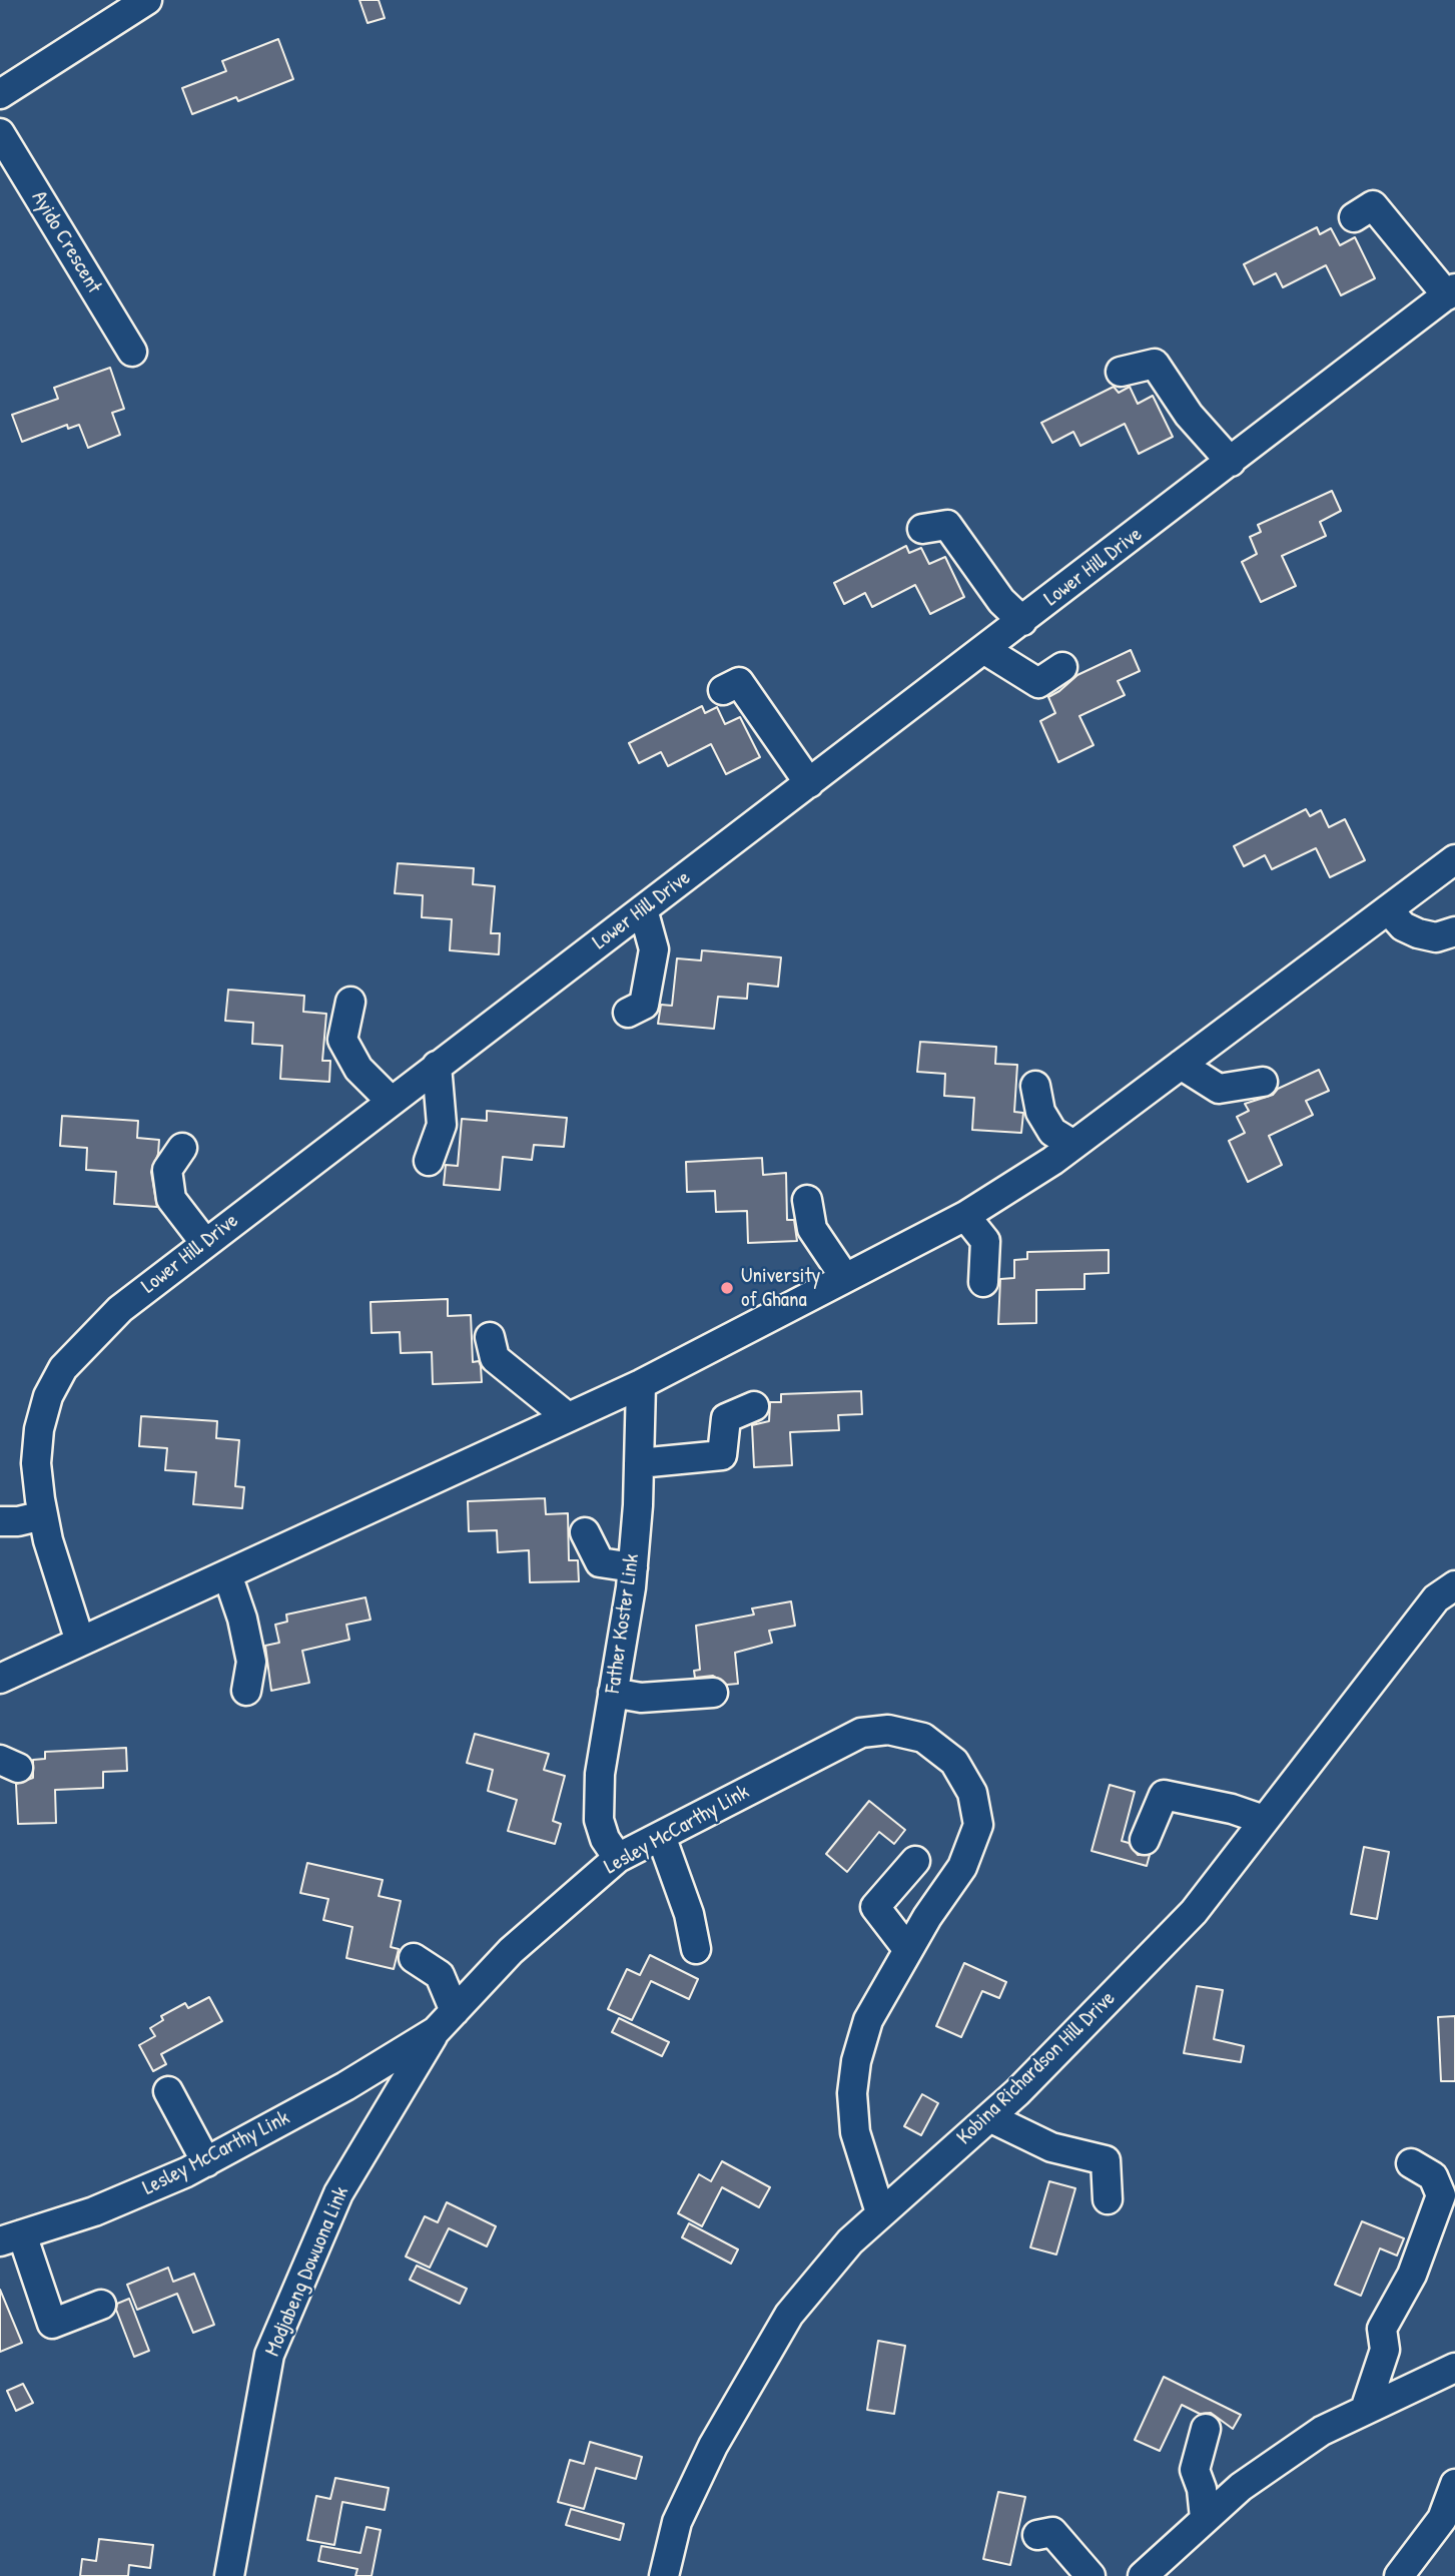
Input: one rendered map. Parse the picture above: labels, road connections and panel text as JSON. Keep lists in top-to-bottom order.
{
  "streets": {
    "street": [
      "Ayido Crescent",
      "Lower Hill Drive",
      "Father Koster Link",
      "Lesley McCarthy Link",
      "Kobina Richardson Hill Drive",
      "Modjabeng Dowuona Link"
    ]
  },
  "crossings": [
    ["Father Koster Link", "Lesley McCarthy Link"],
    ["Lesley McCarthy Link", "Kobina Richardson Hill Drive"],
    ["Lesley McCarthy Link", "Modjabeng Dowuona Link"]
  ],
  "places": ["University of Ghana"]
}
